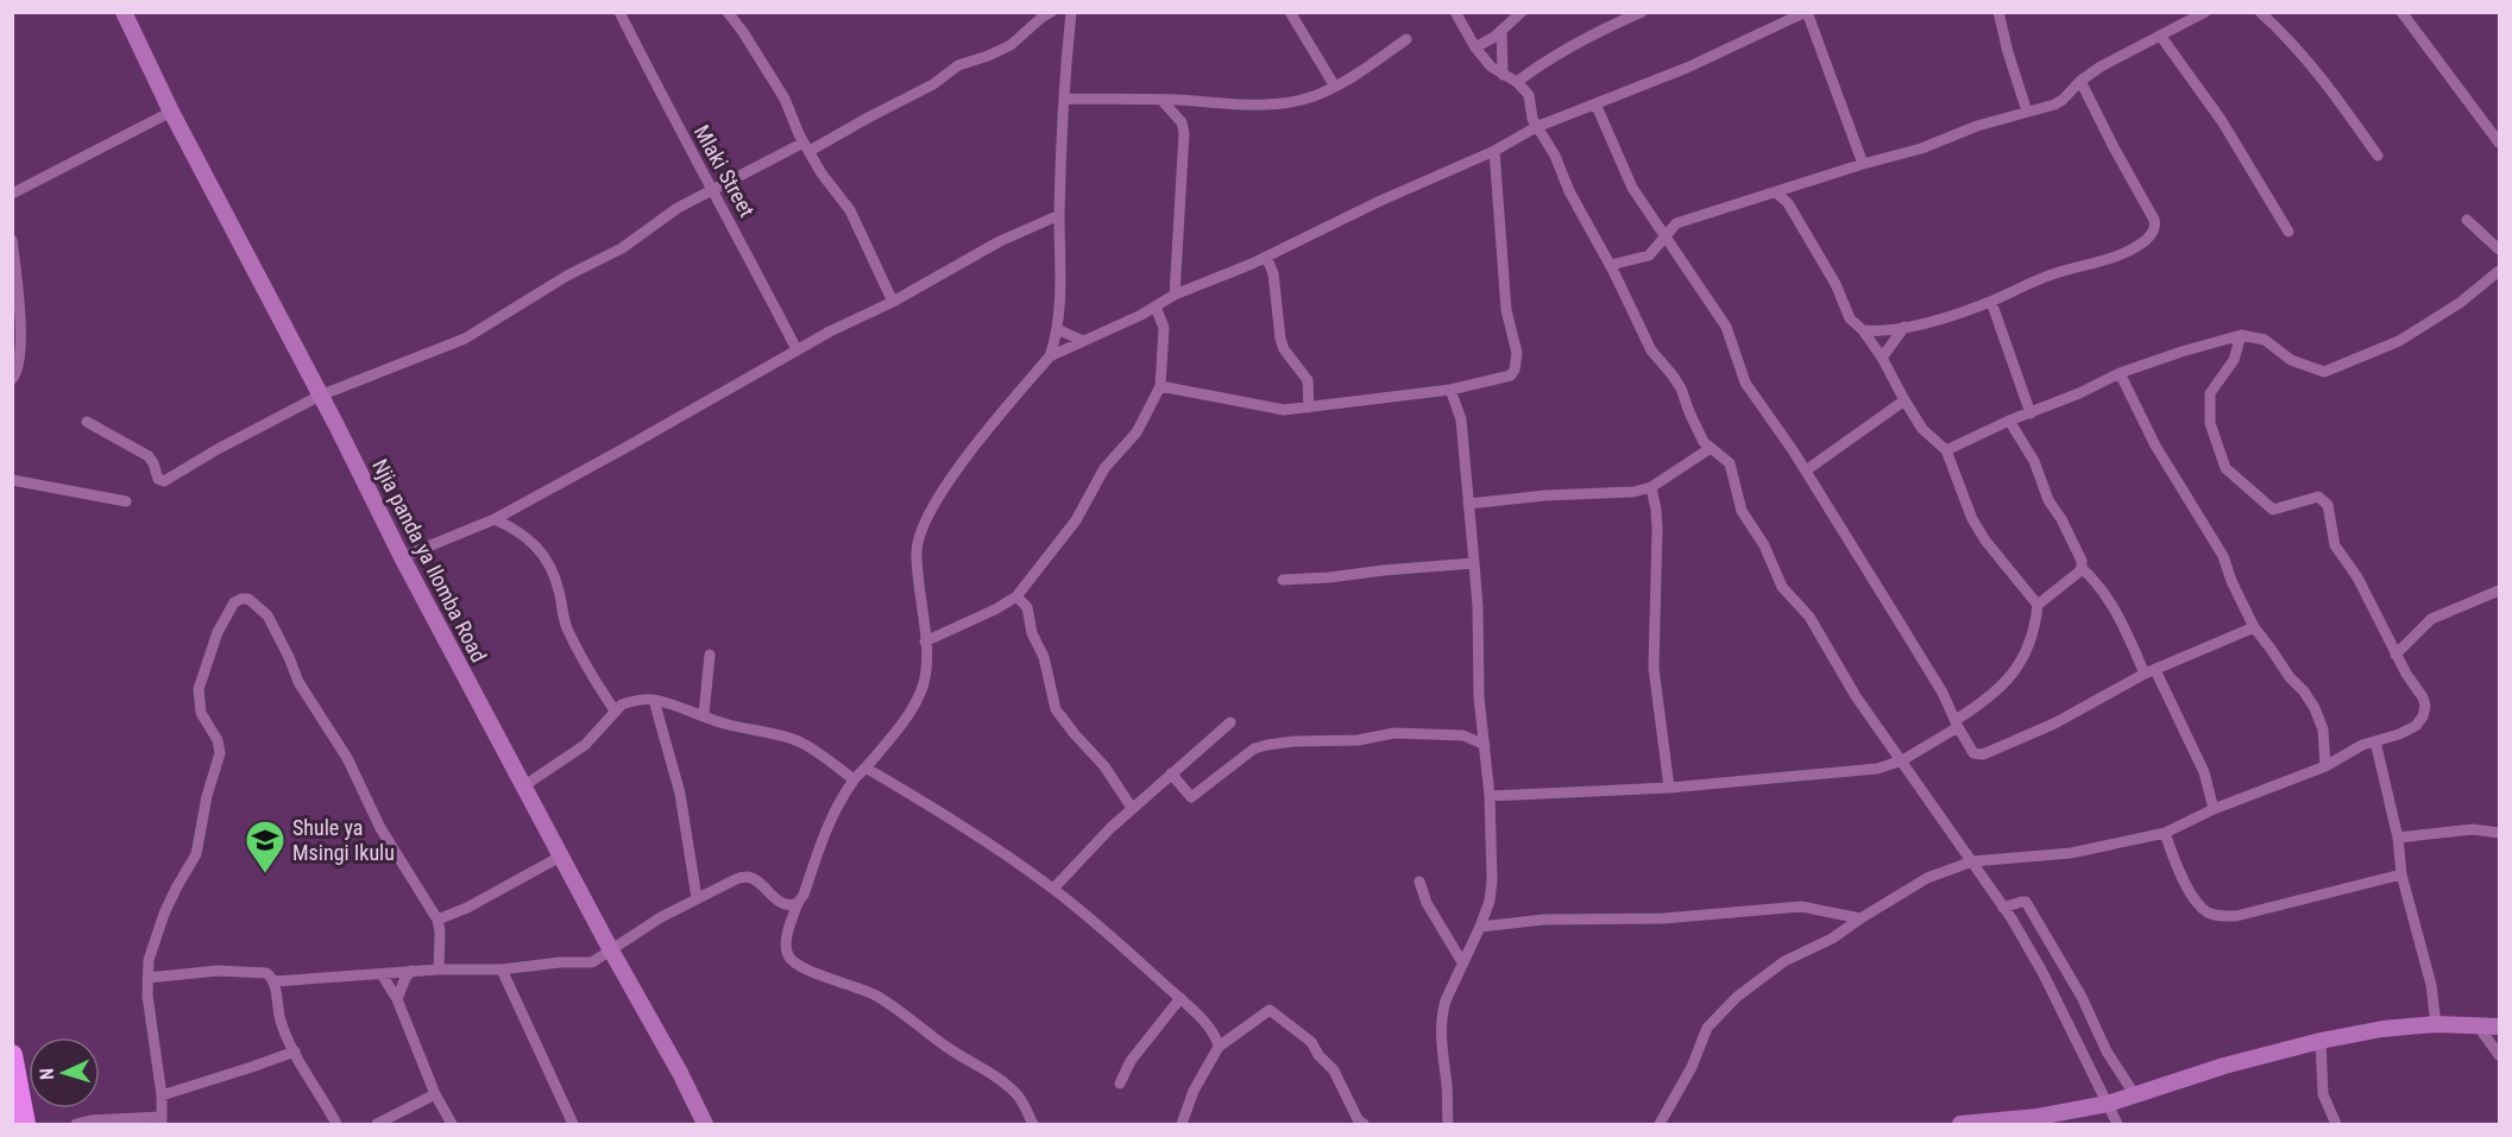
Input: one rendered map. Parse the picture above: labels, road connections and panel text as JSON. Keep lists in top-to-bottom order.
{
  "streets": {
    "street": ["Mlaki Street", "Njia panda ya Ilomba Road"]
  },
  "places": {
    "school or university": ["Shule ya Msingi Ikulu"]
  },
  "north": "left"
}
